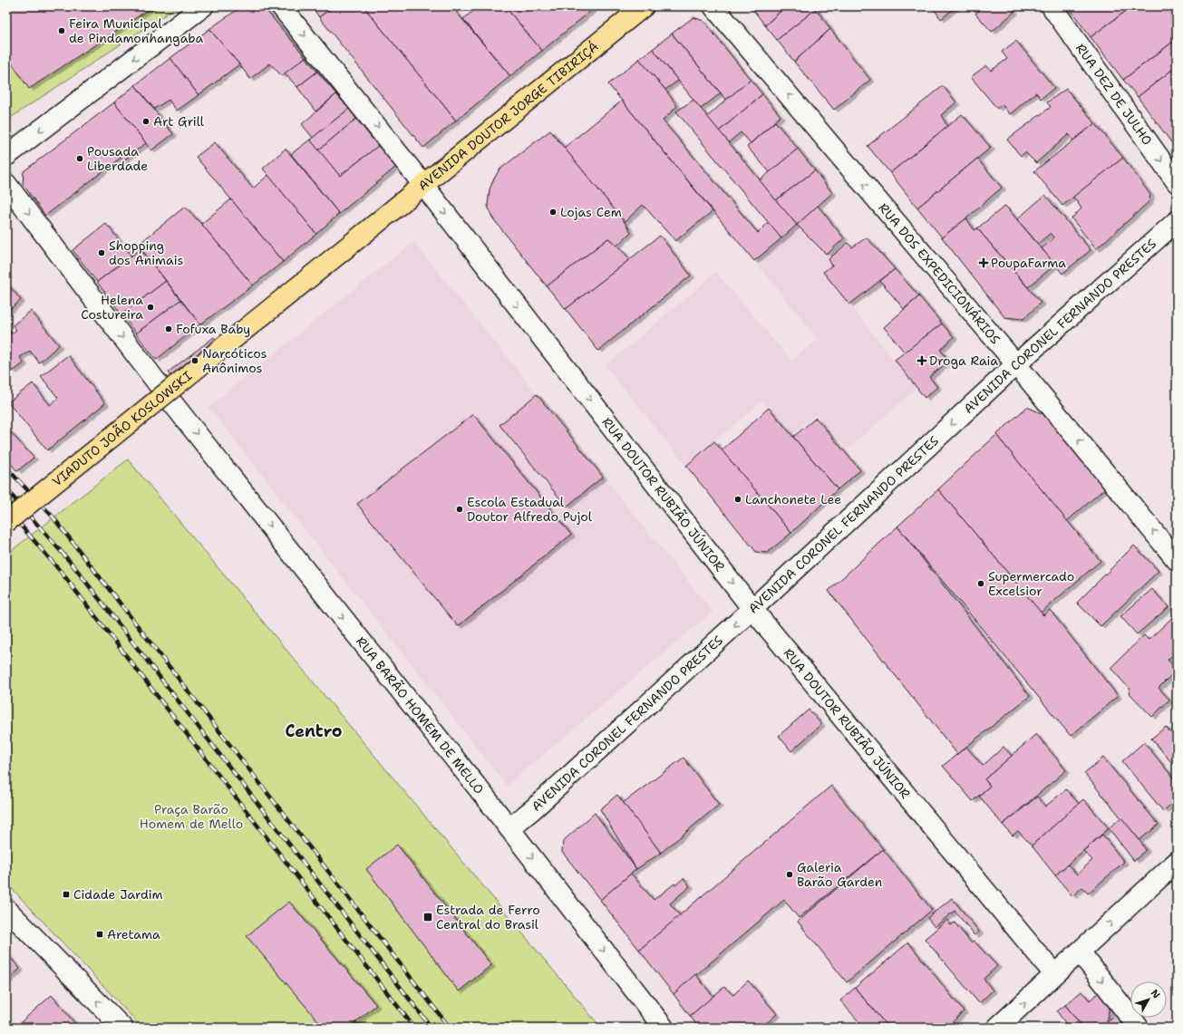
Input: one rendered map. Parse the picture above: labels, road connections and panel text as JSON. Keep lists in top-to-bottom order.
{
  "streets": {
    "main road": ["AVENIDA DOUTOR JORGE TIBIRIÇÁ", "VIADUTO JOÃO KOSLOWSKI"],
    "street": [
      "RUA DEZ DE JULHO",
      "RUA DOS EXPEDICIONÁRIOS",
      "AVENIDA CORONEL FERNANDO PRESTES",
      "RUA DOUTOR RUBIÃO JÚNIOR",
      "RUA BARÃO HOMEM DE MELLO"
    ]
  },
  "crossings": [
    ["AVENIDA DOUTOR JORGE TIBIRIÇÁ", "VIADUTO JOÃO KOSLOWSKI"],
    ["AVENIDA DOUTOR JORGE TIBIRIÇÁ", "RUA DOUTOR RUBIÃO JÚNIOR"],
    ["RUA DOS EXPEDICIONÁRIOS", "AVENIDA CORONEL FERNANDO PRESTES"],
    ["AVENIDA CORONEL FERNANDO PRESTES", "RUA DOUTOR RUBIÃO JÚNIOR"],
    ["AVENIDA CORONEL FERNANDO PRESTES", "RUA BARÃO HOMEM DE MELLO"]
  ],
  "one_way": [
    "RUA DEZ DE JULHO",
    "RUA DOS EXPEDICIONÁRIOS",
    "AVENIDA CORONEL FERNANDO PRESTES",
    "RUA DOUTOR RUBIÃO JÚNIOR",
    "RUA BARÃO HOMEM DE MELLO"
  ],
  "districts": ["Centro"],
  "parks": ["Praça Barão Homem de Mello"],
  "places": {
    "other": [
      "Feira Municipal de Pindamonhangaba",
      "Art Grill",
      "Pousada Liberdade",
      "Lojas Cem",
      "Shopping dos Animais",
      "Helena Costureira",
      "Fofuxa Baby",
      "Narcóticos Anônimos",
      "Lanchonete Lee",
      "Escola Estadual Doutor Alfredo Pujol",
      "Supermercado Excelsior",
      "Galeria Barão Garden"
    ],
    "health": ["PoupaFarma", "Droga Raia"],
    "transit": ["Cidade Jardim", "Estrada de Ferro Central do Brasil", "Aretama"]
  },
  "north": "top right"
}
